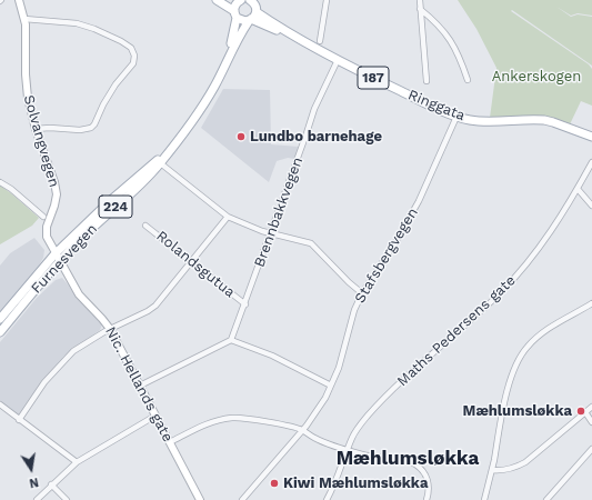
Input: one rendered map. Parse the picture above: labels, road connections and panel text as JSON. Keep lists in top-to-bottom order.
{
  "streets": {
    "main road": [
      "187",
      "Ringgata",
      "Solvangvegen",
      "224",
      "Furnesvegen",
      "Nic. Hellands gate"
    ],
    "street": [
      "Brennbakkvegen",
      "Stafsbergvegen",
      "Rolandsgutua",
      "Maths Pedersens gate"
    ]
  },
  "crossings": [
    ["Ringgata", "224"],
    ["Ringgata", "Brennbakkvegen"],
    ["Ringgata", "Stafsbergvegen"],
    ["Ringgata", "Furnesvegen"],
    ["Solvangvegen", "Furnesvegen"],
    ["Solvangvegen", "Nic. Hellands gate"],
    ["224", "Furnesvegen"],
    ["Brennbakkvegen", "Rolandsgutua"],
    ["Furnesvegen", "Nic. Hellands gate"]
  ],
  "districts": ["Mæhlumsløkka"],
  "parks": ["Ankerskogen"],
  "places": ["Lundbo barnehage", "Mæhlumsløkka", "Kiwi Mæhlumsløkka"],
  "north": "bottom"
}
